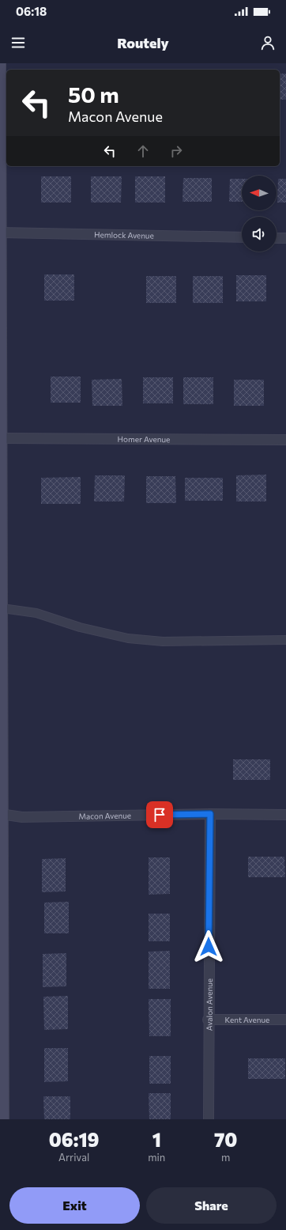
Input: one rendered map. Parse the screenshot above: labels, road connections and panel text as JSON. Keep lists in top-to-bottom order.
{
  "streets": {
    "street": [
      "Hemlock Avenue",
      "Homer Avenue",
      "Macon Avenue",
      "Avalon Avenue",
      "Kent Avenue"
    ]
  },
  "crossings": [
    ["Macon Avenue", "Avalon Avenue"],
    ["Avalon Avenue", "Kent Avenue"]
  ],
  "north": "left",
  "page": {
    "status": "06:18",
    "header": "Routely",
    "turn": ["50 m", "Macon Avenue"],
    "eta": [
      "06:19",
      "Arrival",
      "1",
      "min",
      "70",
      "m"
    ],
    "buttons": ["Exit", "Share"]
  }
}
